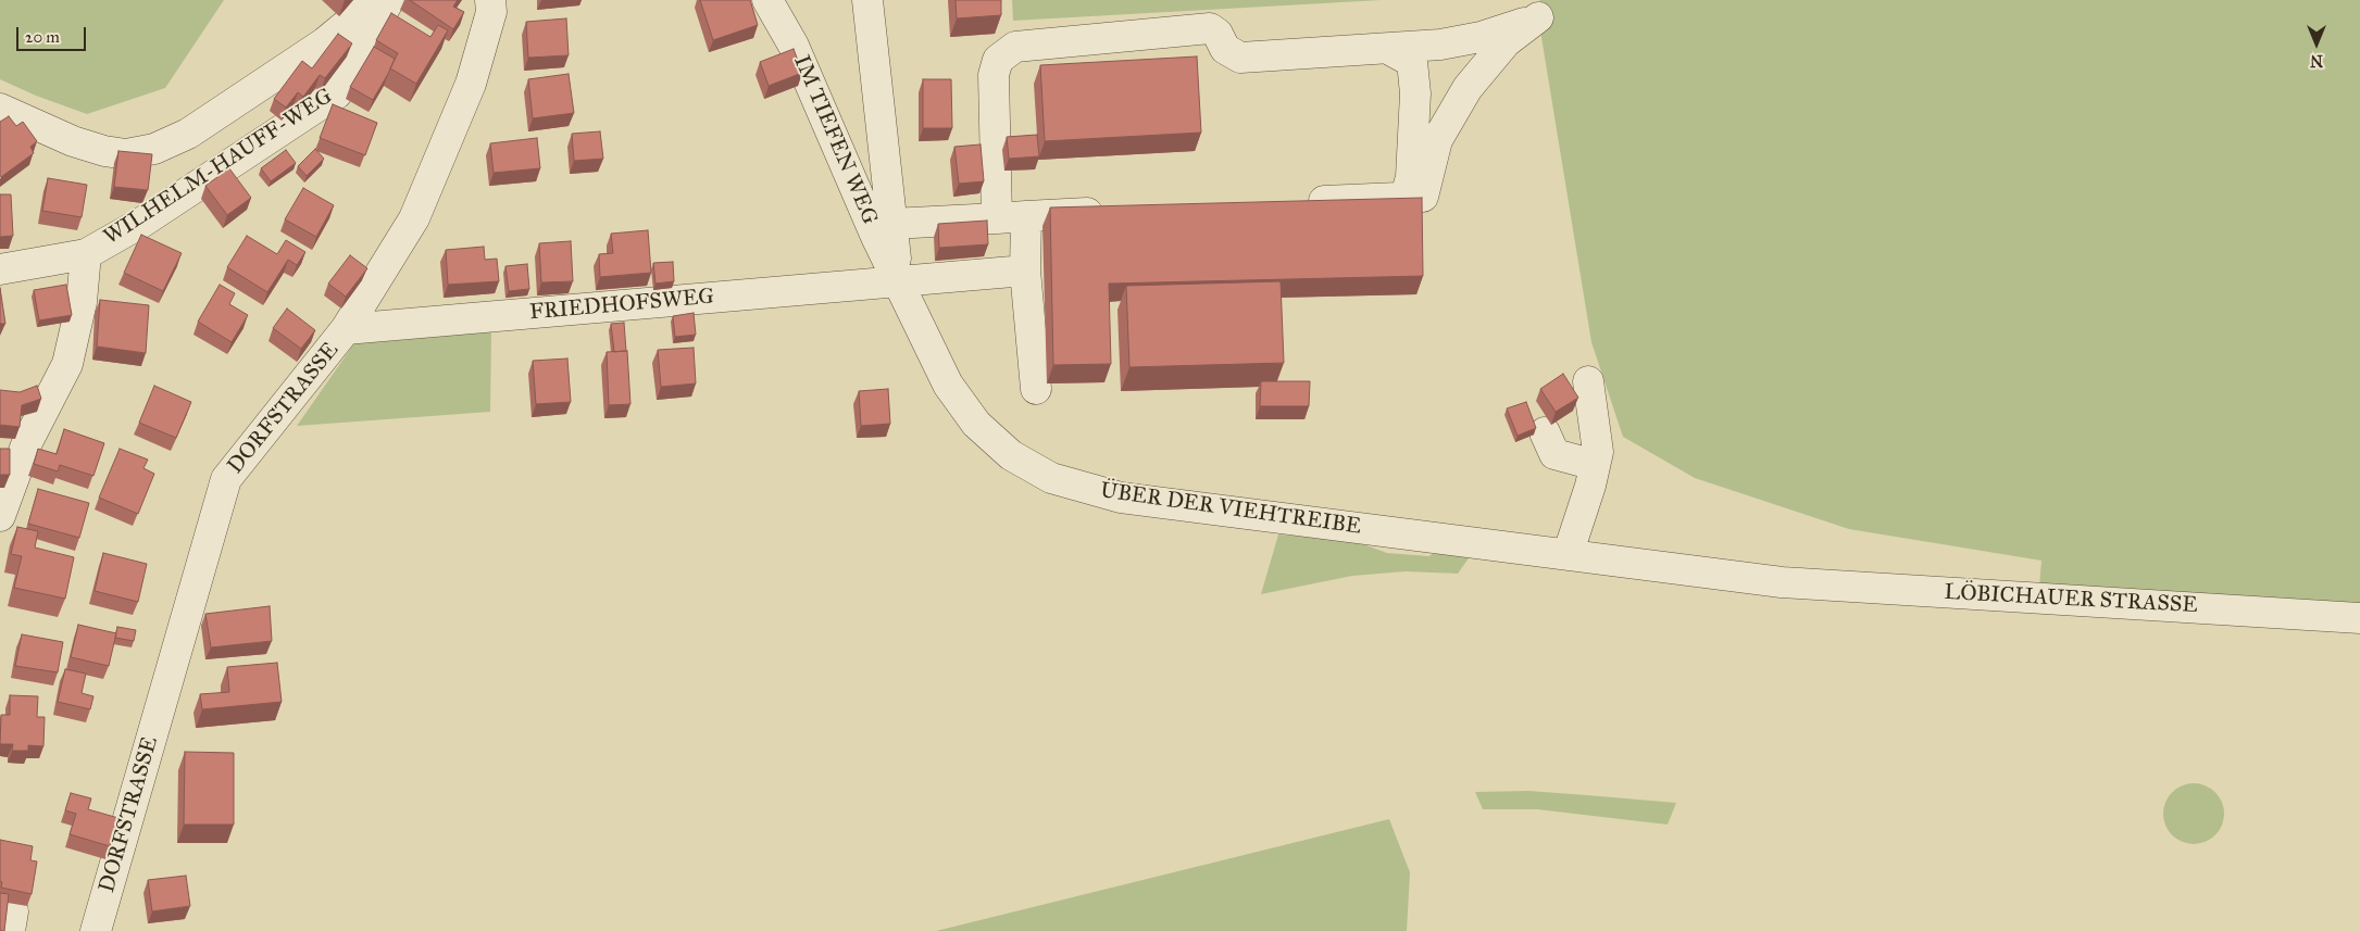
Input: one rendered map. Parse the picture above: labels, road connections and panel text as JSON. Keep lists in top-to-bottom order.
{
  "streets": {
    "street": [
      "IM TIEFEN WEG",
      "WILHELM-HAUFF-WEG",
      "FRIEDHOFSWEG",
      "DORFSTRASSE",
      "ÜBER DER VIEHTREIBE",
      "LÖBICHAUER STRASSE"
    ]
  },
  "crossings": [
    ["IM TIEFEN WEG", "FRIEDHOFSWEG"],
    ["IM TIEFEN WEG", "ÜBER DER VIEHTREIBE"],
    ["FRIEDHOFSWEG", "DORFSTRASSE"],
    ["FRIEDHOFSWEG", "ÜBER DER VIEHTREIBE"],
    ["ÜBER DER VIEHTREIBE", "LÖBICHAUER STRASSE"]
  ],
  "scale_bar": "20 m",
  "north": "bottom"
}
